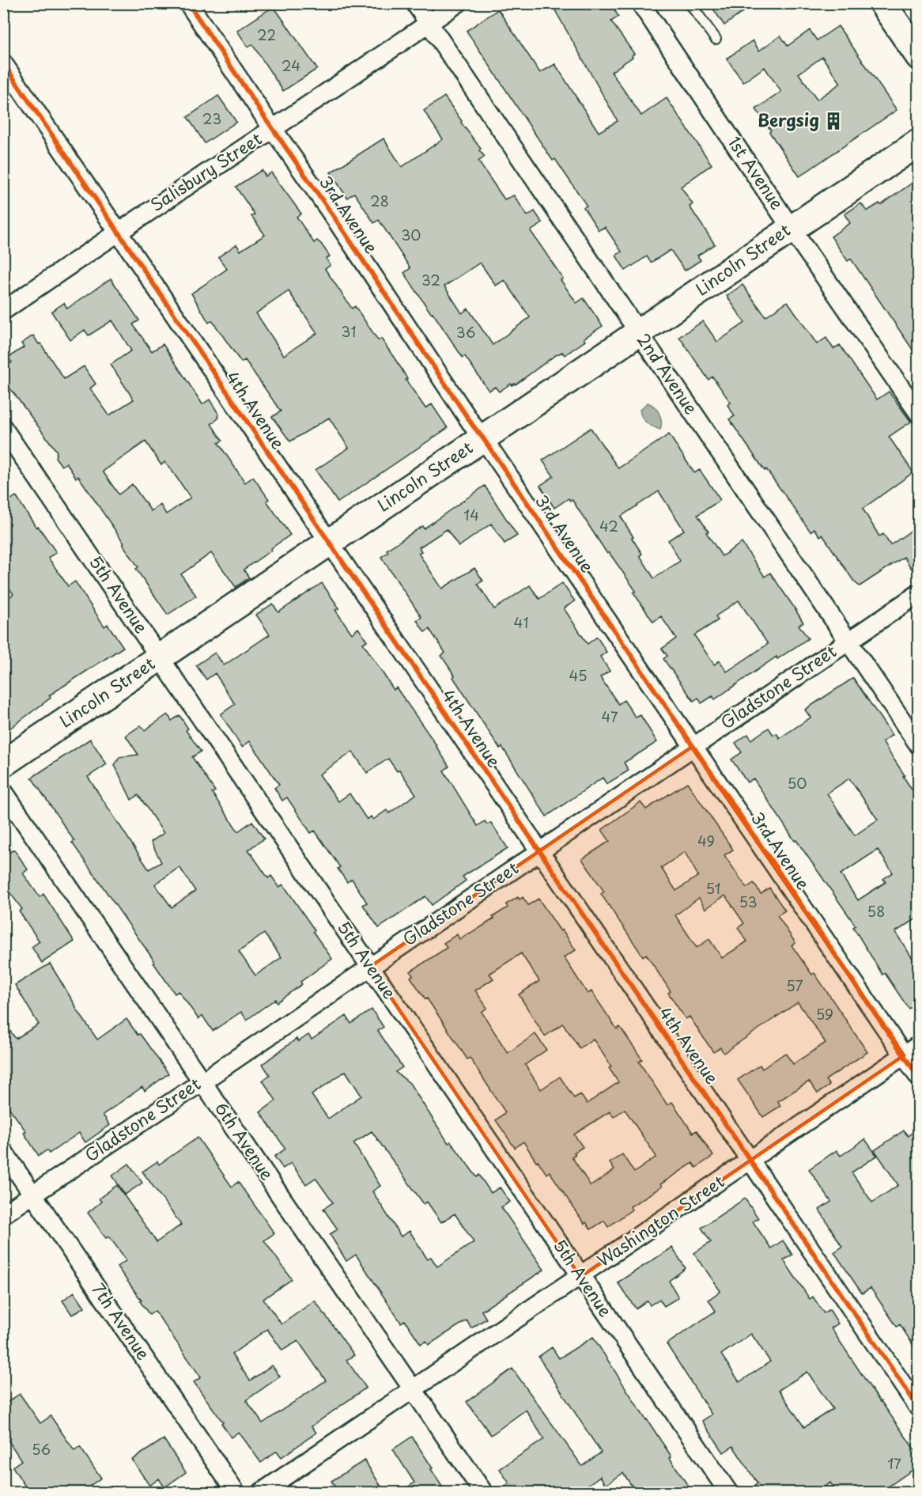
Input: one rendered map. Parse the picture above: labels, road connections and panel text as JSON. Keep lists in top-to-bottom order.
{
  "streets": {
    "street": [
      "Salisbury Street",
      "1st Avenue",
      "3rd Avenue",
      "Lincoln Street",
      "2nd Avenue",
      "4th Avenue",
      "5th Avenue",
      "Gladstone Street",
      "6th Avenue",
      "Washington Street",
      "7th Avenue"
    ]
  },
  "crossings": [
    ["Salisbury Street", "3rd Avenue"],
    ["Salisbury Street", "2nd Avenue"],
    ["Salisbury Street", "4th Avenue"],
    ["1st Avenue", "Lincoln Street"],
    ["3rd Avenue", "Lincoln Street"],
    ["3rd Avenue", "Gladstone Street"],
    ["3rd Avenue", "Washington Street"],
    ["Lincoln Street", "2nd Avenue"],
    ["Lincoln Street", "4th Avenue"],
    ["Lincoln Street", "5th Avenue"],
    ["2nd Avenue", "Gladstone Street"],
    ["4th Avenue", "Gladstone Street"],
    ["4th Avenue", "Washington Street"],
    ["5th Avenue", "Gladstone Street"],
    ["5th Avenue", "Washington Street"],
    ["Gladstone Street", "6th Avenue"],
    ["Gladstone Street", "7th Avenue"],
    ["6th Avenue", "Washington Street"]
  ],
  "places": {
    "building": ["Bergsig"]
  },
  "house_numbers": [
    "22",
    "24",
    "23",
    "28",
    "30",
    "32",
    "31",
    "36",
    "14",
    "42",
    "41",
    "45",
    "47",
    "50",
    "49",
    "51",
    "53",
    "58",
    "57",
    "59",
    "56",
    "17"
  ]
}
